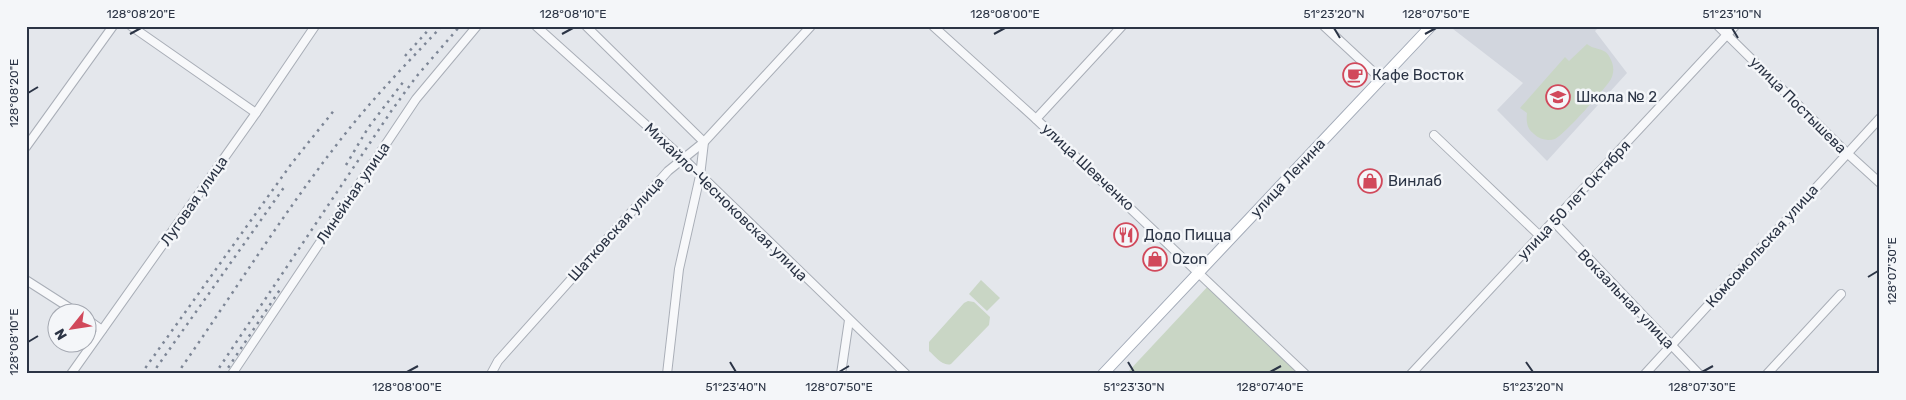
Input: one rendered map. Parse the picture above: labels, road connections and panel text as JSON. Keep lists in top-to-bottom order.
{
  "streets": {
    "main road": ["улица Ленина"],
    "street": [
      "улица Постышева",
      "улица Шевченко",
      "Линейная улица",
      "улица 50 лет Октября",
      "Луговая улица",
      "Михайло-Чесноковская улица",
      "Шатковская улица",
      "Комсомольская улица",
      "Вокзальная улица"
    ]
  },
  "crossings": [
    ["улица Постышева", "улица 50 лет Октября"],
    ["улица Постышева", "Комсомольская улица"],
    ["улица Шевченко", "улица Ленина"],
    ["улица 50 лет Октября", "Вокзальная улица"],
    ["Михайло-Чесноковская улица", "Шатковская улица"],
    ["Комсомольская улица", "Вокзальная улица"]
  ],
  "places": {
    "cafe": ["Кафе Восток"],
    "school or university": ["Школа № 2"],
    "shop": ["Винлаб", "Ozon"],
    "restaurant": ["Додо Пицца"]
  },
  "north": "bottom left",
  "coordinates": [
    "128°08'20\"E",
    "128°08'10\"E",
    "128°08'00\"E",
    "51°23'20\"N",
    "128°07'50\"E",
    "51°23'10\"N",
    "128°07'30\"E",
    "51°23'40\"N",
    "51°23'30\"N",
    "128°07'40\"E"
  ]
}
